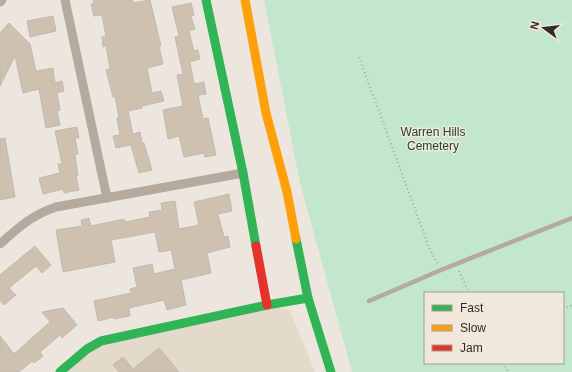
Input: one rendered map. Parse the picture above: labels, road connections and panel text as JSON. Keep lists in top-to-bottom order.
{
  "parks": ["Warren Hills Cemetery"],
  "legend": ["Fast", "Slow", "Jam"],
  "north": "left"
}
